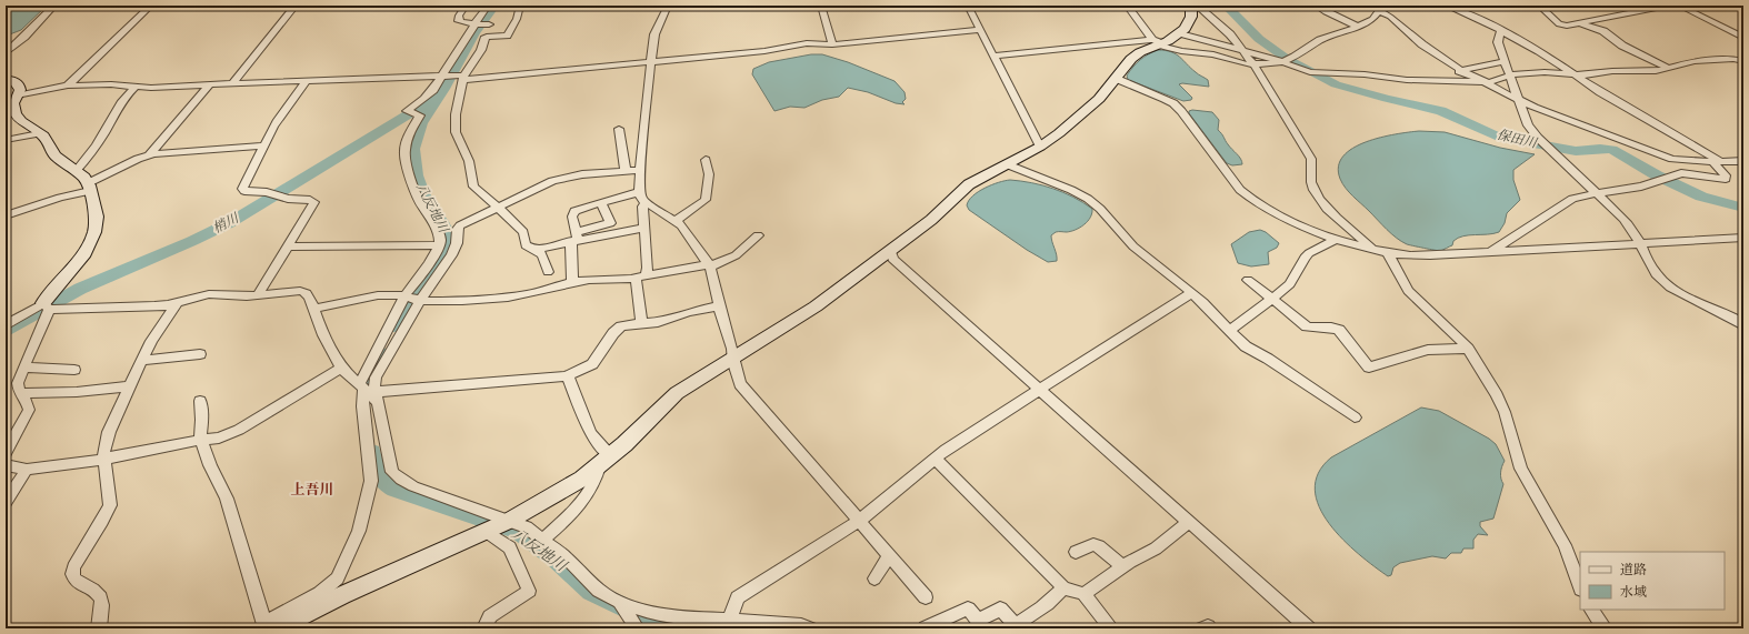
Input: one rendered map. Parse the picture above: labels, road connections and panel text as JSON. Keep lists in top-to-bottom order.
{
  "districts": ["上吾川"],
  "water": ["保田川", "八反地川", "梢川"],
  "legend": ["道路", "水域"]
}
